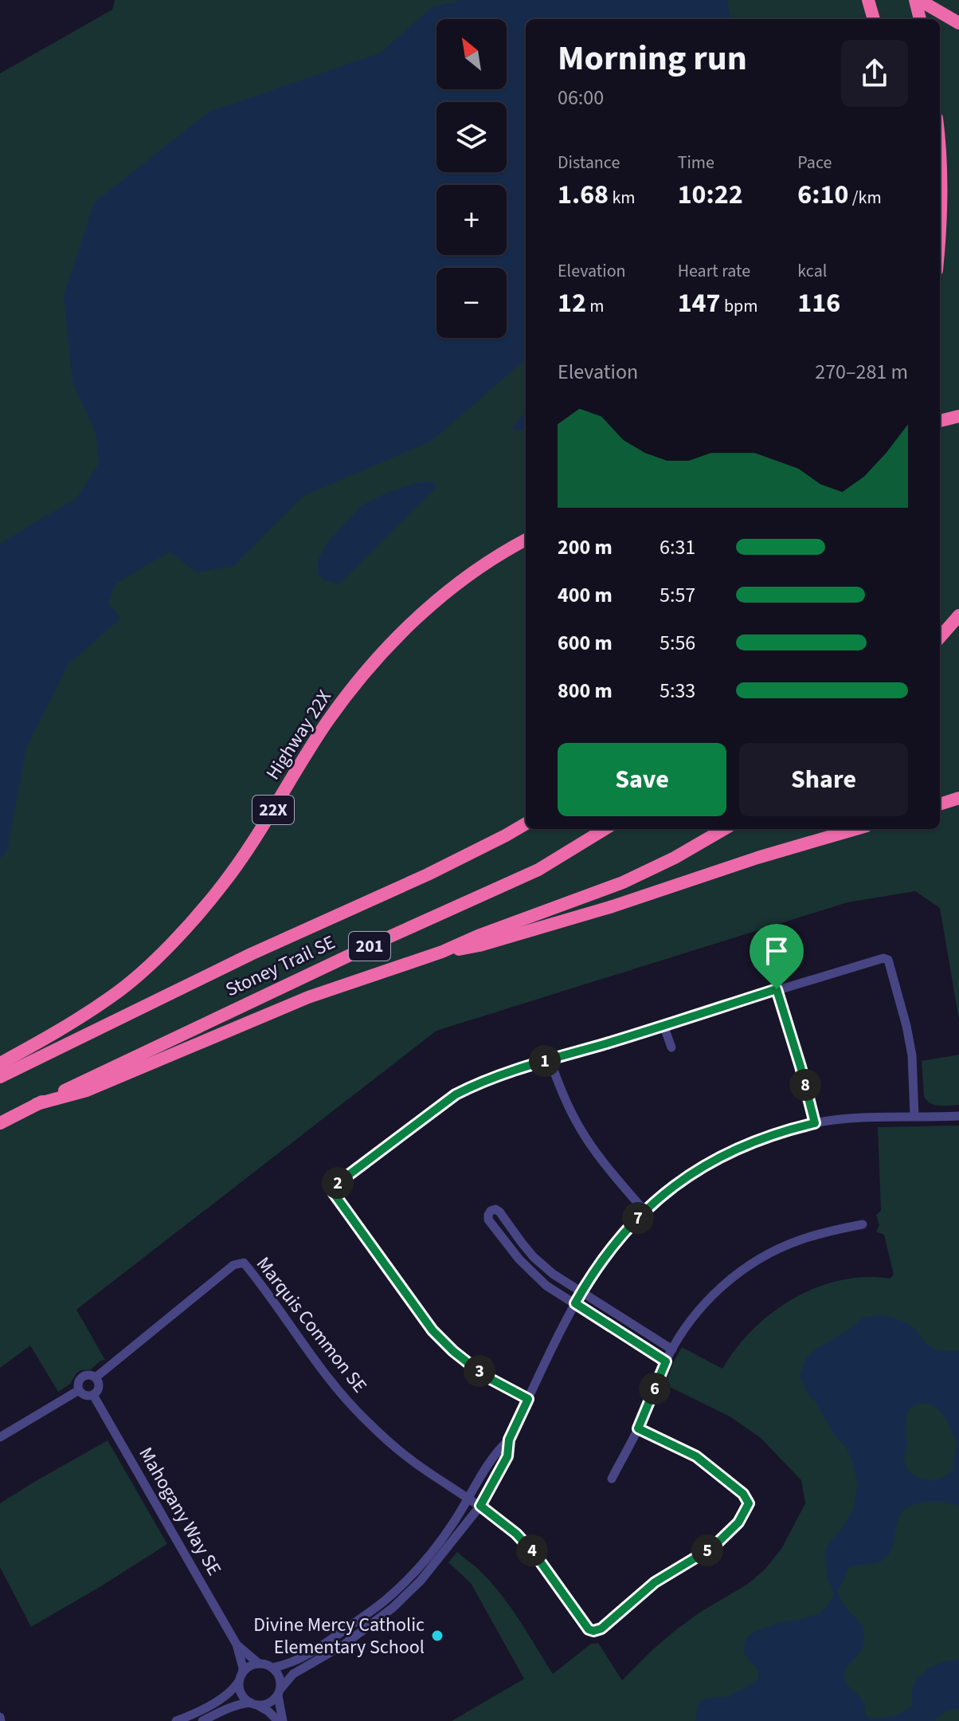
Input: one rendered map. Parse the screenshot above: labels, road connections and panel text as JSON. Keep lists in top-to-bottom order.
{
  "streets": {
    "highway": [
      "Highway 22X",
      "22X",
      "201",
      "Stoney Trail SE"
    ],
    "street": ["Marquis Common SE", "Mahogany Way SE"]
  },
  "crossings": [
    ["Marquis Common SE", "Mahogany Way SE"]
  ],
  "places": ["Divine Mercy Catholic Elementary School"],
  "north": "top left",
  "page": {
    "map_buttons": ["+", "−"],
    "heading": ["Morning run", "06:00"],
    "stats": [
      ["Distance", "1.68 km"],
      ["Time", "10:22"],
      ["Pace", "6:10 /km"],
      ["Elevation", "12 m"],
      ["Heart rate", "147 bpm"],
      ["kcal", "116"]
    ],
    "chart": ["Elevation", "270–281 m"],
    "list": [
      {
        "name": "200 m",
        "note": "6:31"
      },
      {
        "name": "400 m",
        "note": "5:57"
      },
      {
        "name": "600 m",
        "note": "5:56"
      },
      {
        "name": "800 m",
        "note": "5:33"
      }
    ],
    "buttons": ["Save", "Share"],
    "pins": [
      "1",
      "8",
      "2",
      "7",
      "3",
      "6",
      "4",
      "5"
    ]
  }
}
